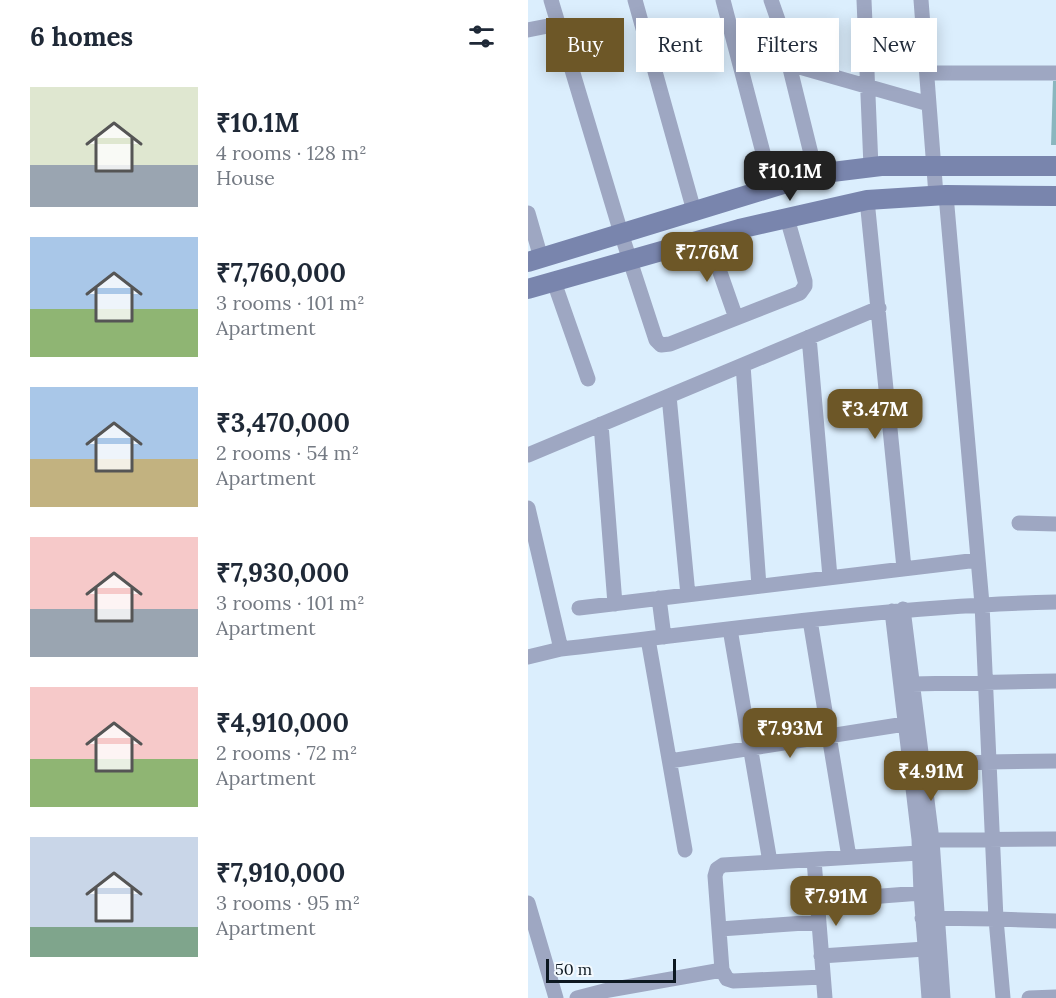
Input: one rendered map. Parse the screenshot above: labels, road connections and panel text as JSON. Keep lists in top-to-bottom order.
{
  "scale_bar": "50 m",
  "page": {
    "heading": "6 homes",
    "chip": [
      "Buy",
      "Rent",
      "Filters",
      "New"
    ],
    "list": [
      {
        "name": "₹10.1M",
        "note": "4 rooms · 128 m² · House"
      },
      {
        "name": "₹7,760,000",
        "note": "3 rooms · 101 m² · Apartment"
      },
      {
        "name": "₹3,470,000",
        "note": "2 rooms · 54 m² · Apartment"
      },
      {
        "name": "₹7,930,000",
        "note": "3 rooms · 101 m² · Apartment"
      },
      {
        "name": "₹4,910,000",
        "note": "2 rooms · 72 m² · Apartment"
      },
      {
        "name": "₹7,910,000",
        "note": "3 rooms · 95 m² · Apartment"
      }
    ],
    "price": [
      "₹10.1M",
      "₹7.76M",
      "₹3.47M",
      "₹7.93M",
      "₹4.91M",
      "₹7.91M"
    ],
    "scale": "50 m"
  }
}
